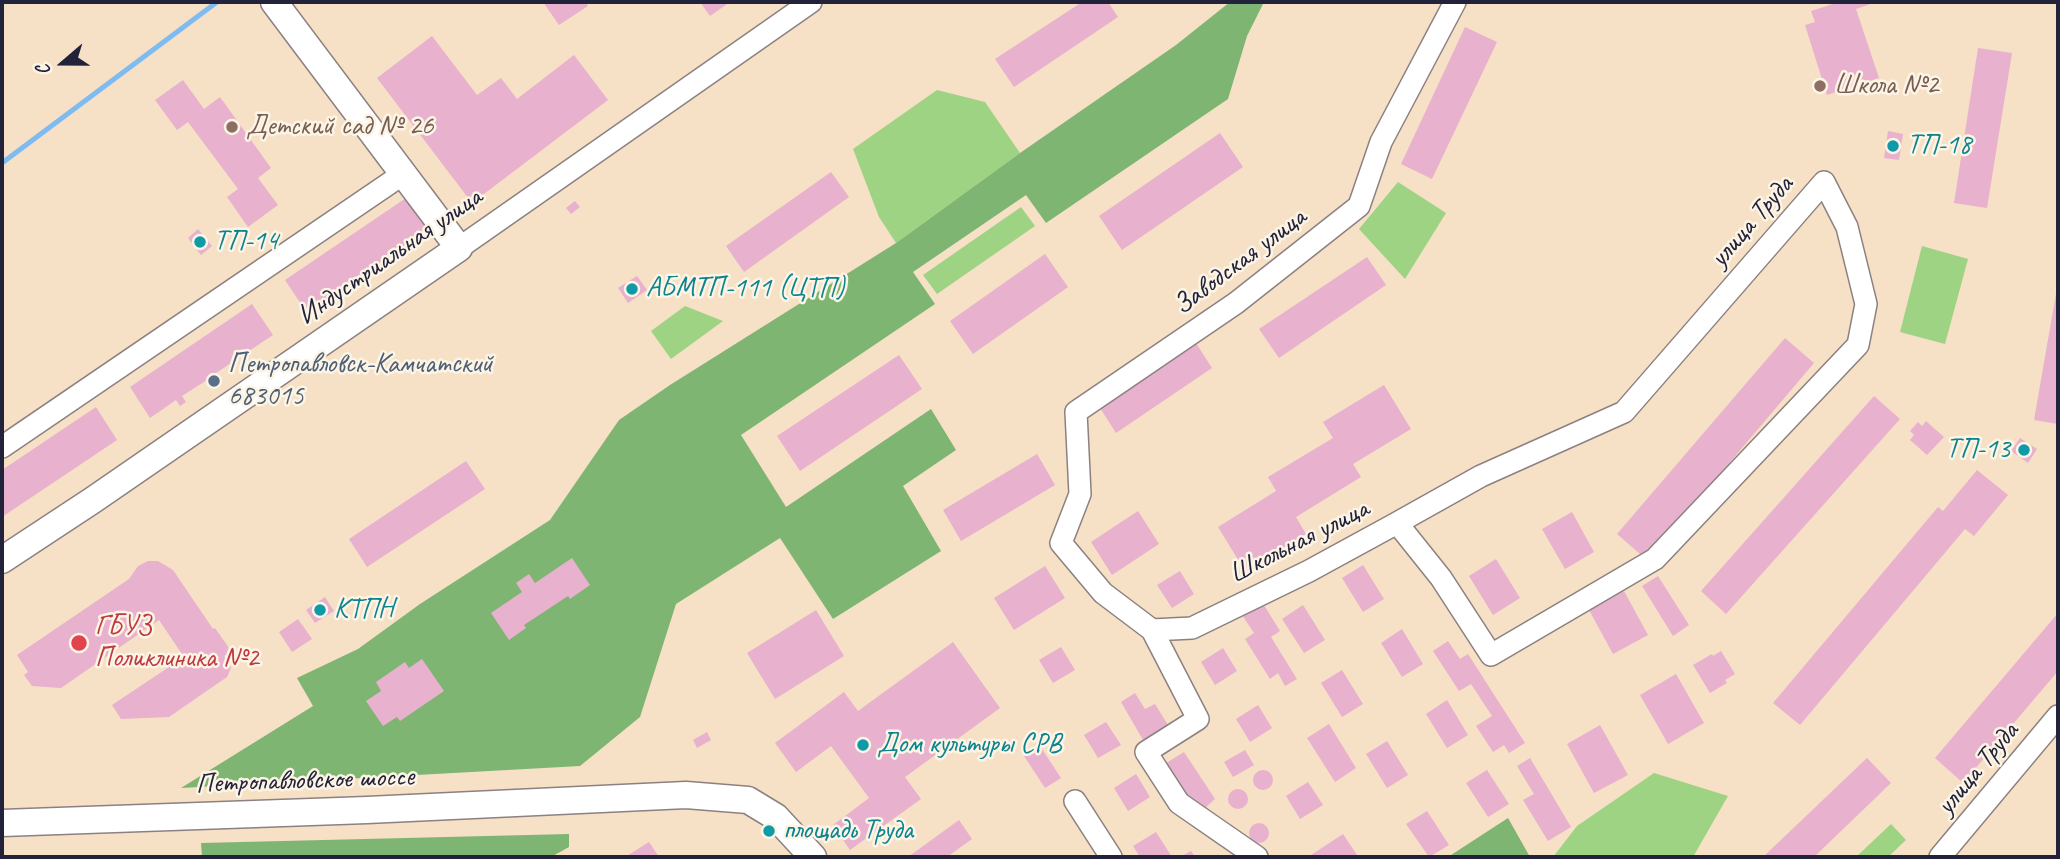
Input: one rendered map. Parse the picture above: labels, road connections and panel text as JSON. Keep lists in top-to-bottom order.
{
  "streets": {
    "street": [
      "улица Труда",
      "Индустриальная улица",
      "Заводская улица",
      "Школьная улица",
      "Петропавловское шоссе"
    ]
  },
  "crossings": [
    ["улица Труда", "Школьная улица"],
    ["Заводская улица", "Школьная улица"]
  ],
  "places": [
    "Школа №2",
    "Детский сад № 26",
    "ТП-18",
    "ТП-14",
    "АБМТП-111 (ЦТП)",
    "Петропавловск-Камчатский 683015",
    "ТП-13",
    "КТПН",
    "ГБУЗ Поликлиника №2",
    "Дом культуры СРВ",
    "площадь Труда"
  ],
  "north": "left"
}
